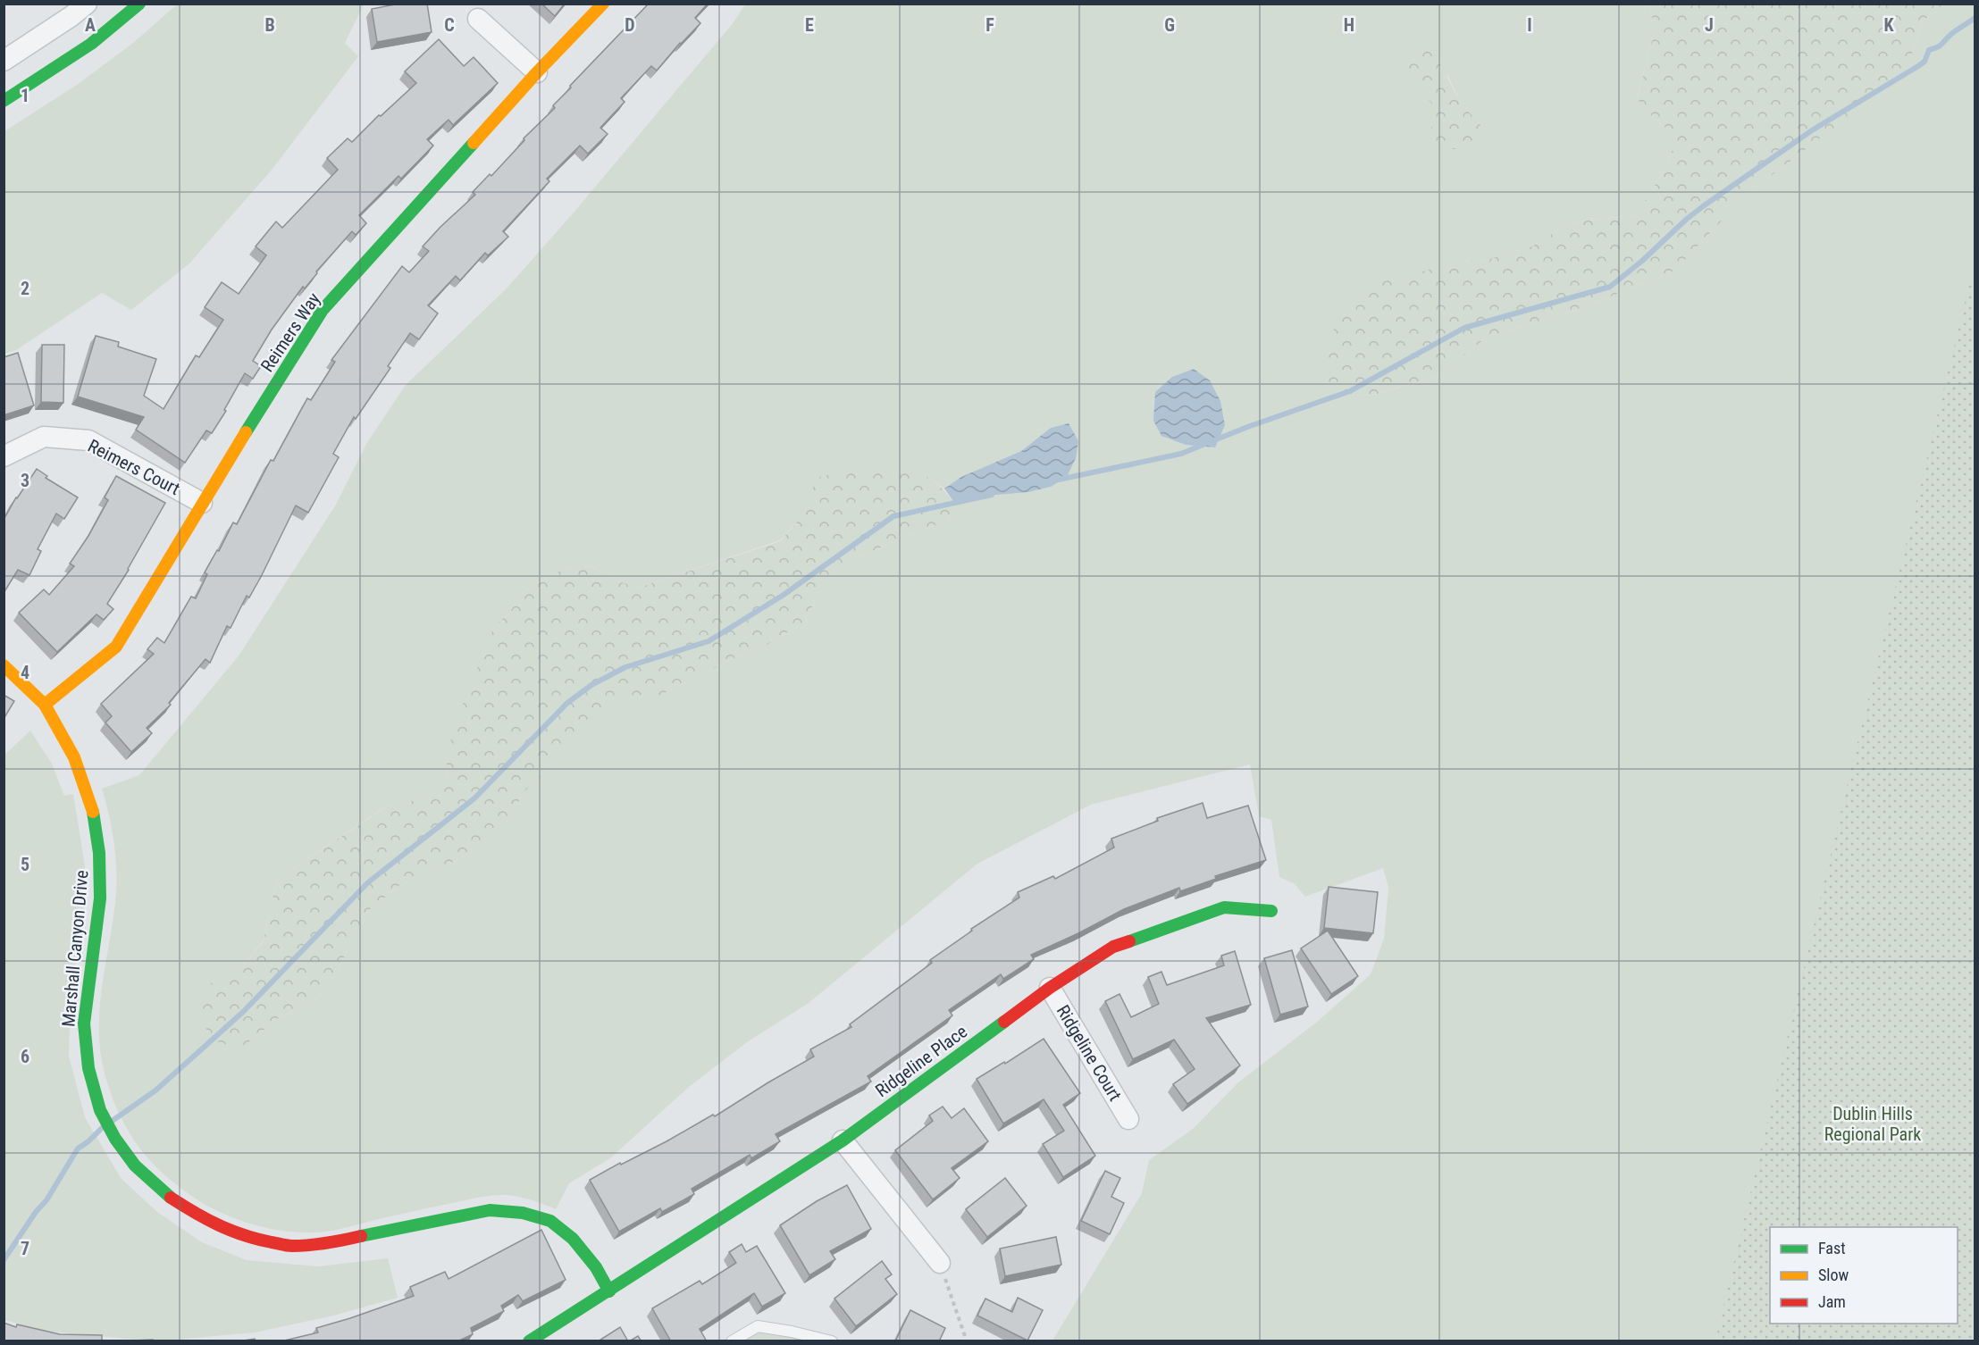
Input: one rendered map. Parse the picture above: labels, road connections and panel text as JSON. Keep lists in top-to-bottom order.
{
  "streets": {
    "street": [
      "Reimers Way",
      "Reimers Court",
      "Marshall Canyon Drive",
      "Ridgeline Court",
      "Ridgeline Place"
    ]
  },
  "crossings": [
    ["Reimers Way", "Reimers Court"],
    ["Reimers Way", "Marshall Canyon Drive"],
    ["Marshall Canyon Drive", "Ridgeline Place"],
    ["Ridgeline Court", "Ridgeline Place"]
  ],
  "parks": ["Dublin Hills Regional Park"],
  "legend": ["Fast", "Slow", "Jam"],
  "grid": {
    "columns": [
      "A",
      "B",
      "C",
      "D",
      "E",
      "F",
      "G",
      "H",
      "I",
      "J",
      "K"
    ],
    "rows": [
      "1",
      "2",
      "3",
      "4",
      "5",
      "6",
      "7"
    ]
  }
}
